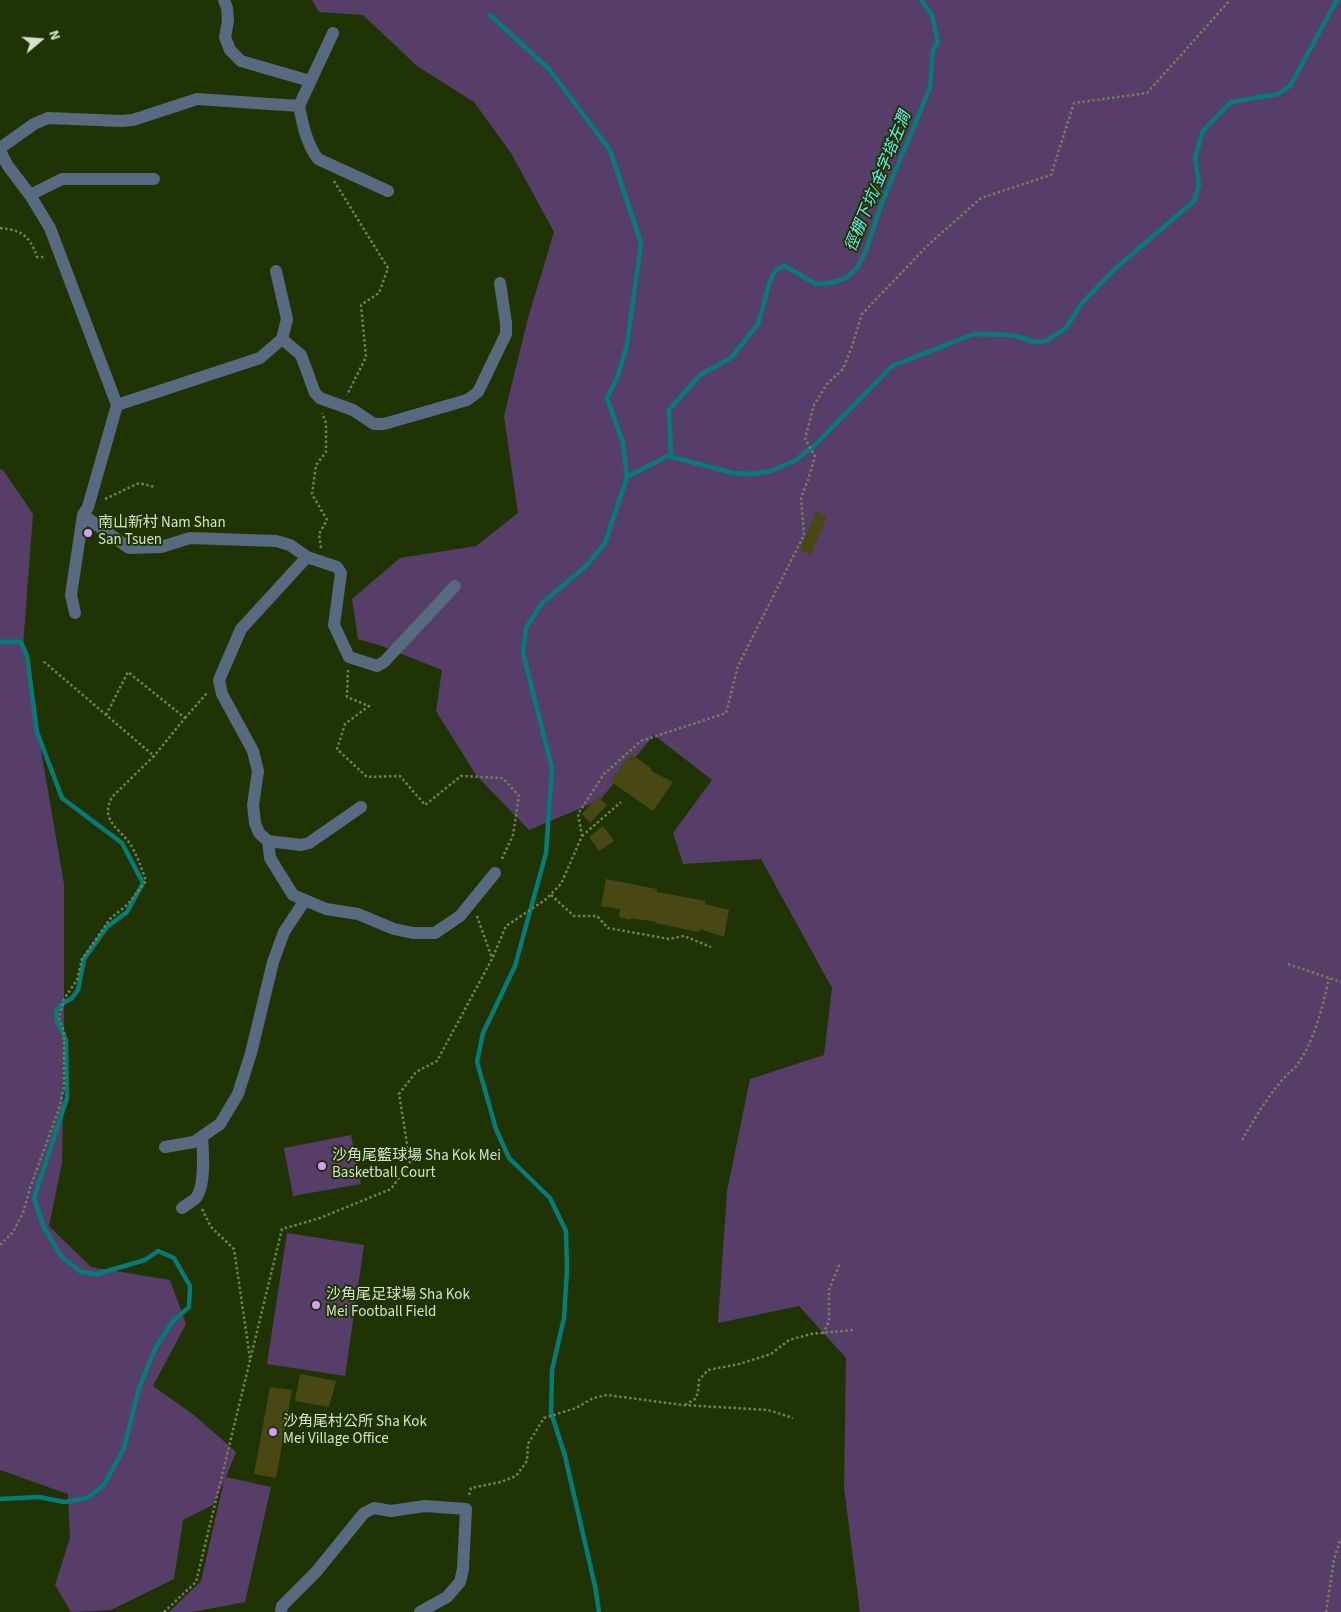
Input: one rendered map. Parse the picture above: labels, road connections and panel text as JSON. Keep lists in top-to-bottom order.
{
  "water": ["徑棚下坑/金字塔左澗"],
  "places": [
    "南山新村 Nam Shan San Tsuen",
    "沙角尾籃球場 Sha Kok Mei Basketball Court",
    "沙角尾足球場 Sha Kok Mei Football Field",
    "沙角尾村公所 Sha Kok Mei Village Office"
  ],
  "north": "right"
}
